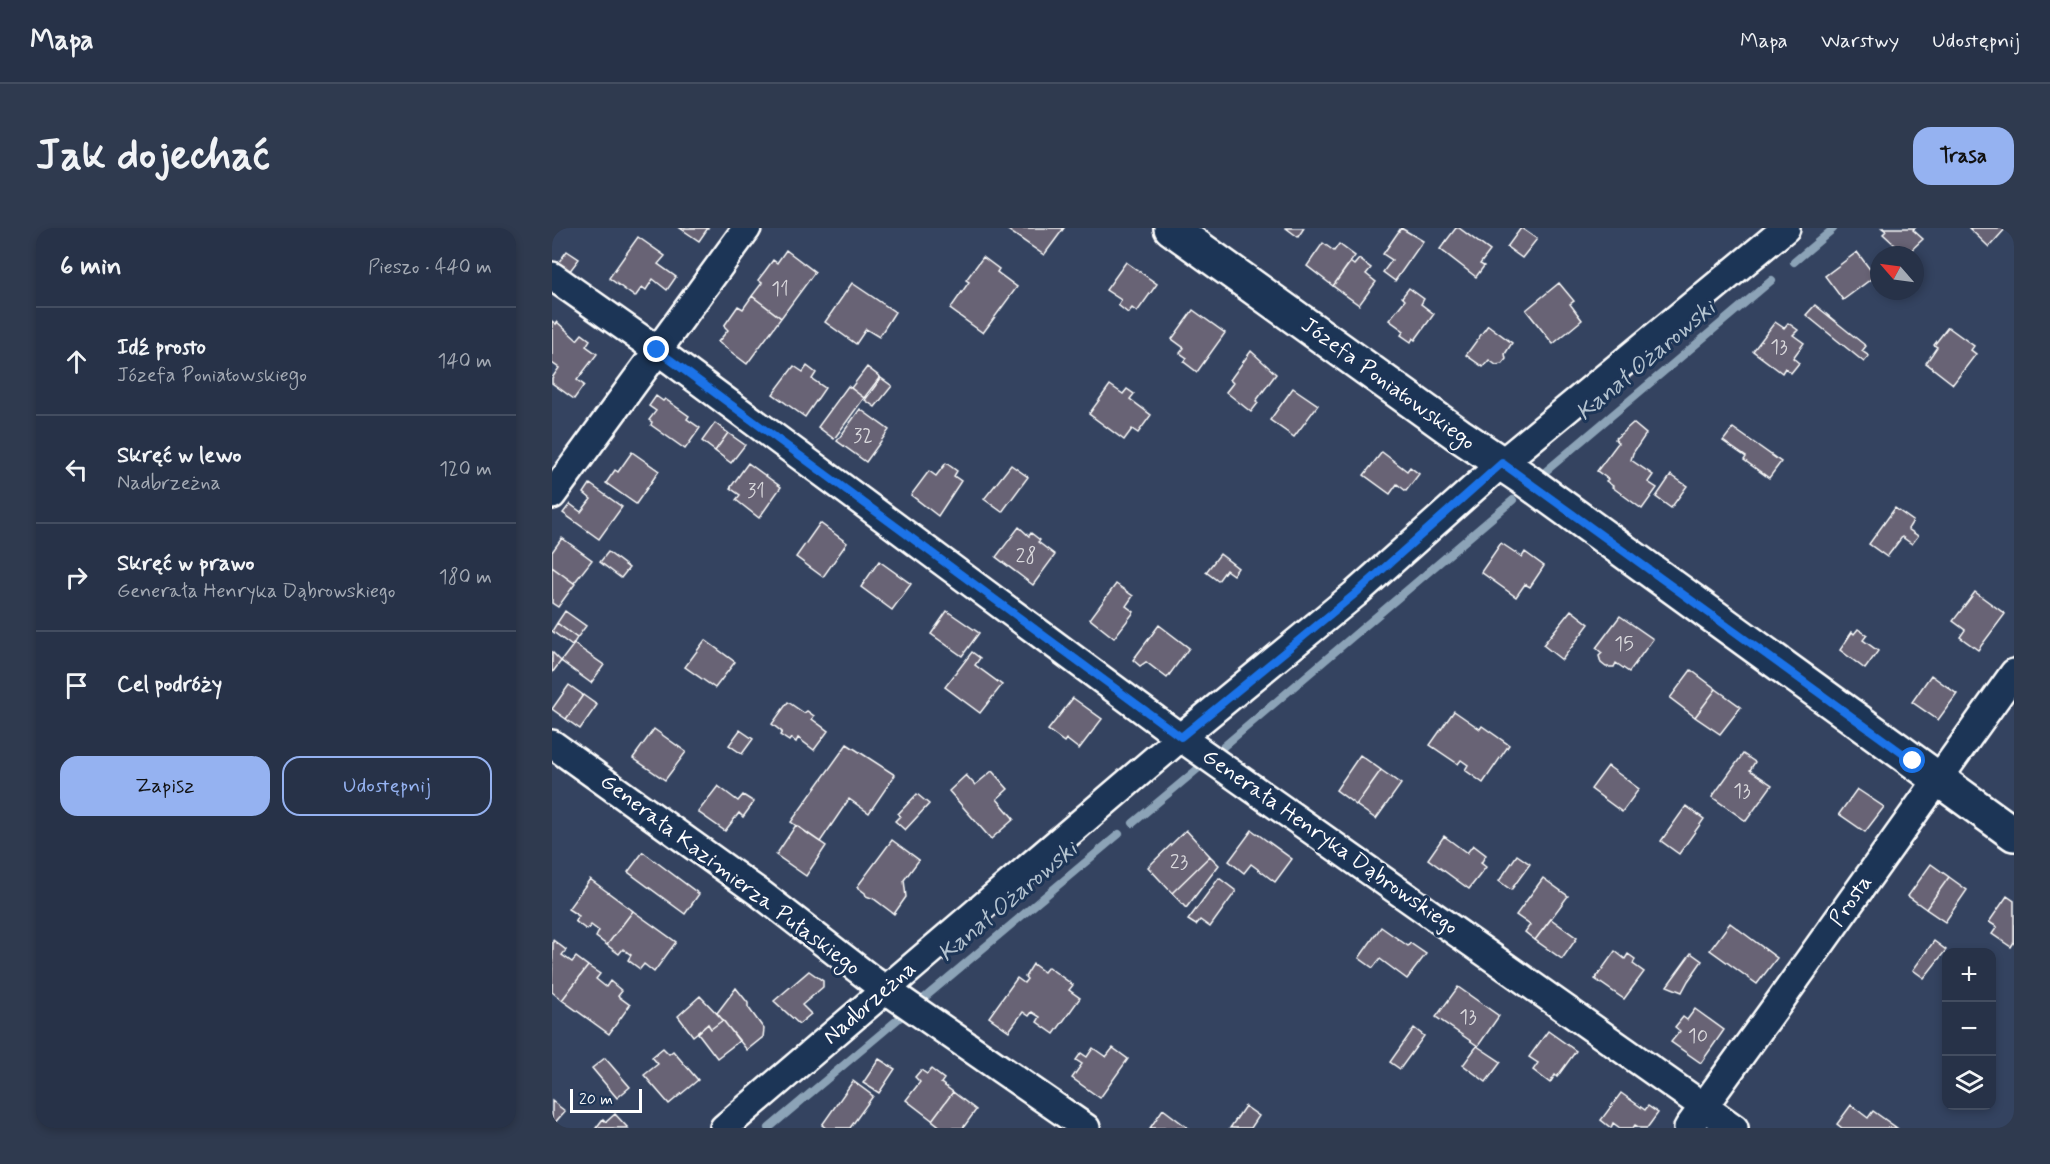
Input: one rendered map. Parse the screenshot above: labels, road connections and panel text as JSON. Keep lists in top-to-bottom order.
{
  "streets": {
    "street": [
      "Józefa Poniatowskiego",
      "Generała Henryka Dąbrowskiego",
      "Generała Kazimierza Pułaskiego",
      "Prosta",
      "Nadbrzeżna"
    ]
  },
  "crossings": [
    ["Józefa Poniatowskiego", "Prosta"],
    ["Józefa Poniatowskiego", "Nadbrzeżna"],
    ["Generała Henryka Dąbrowskiego", "Prosta"],
    ["Generała Henryka Dąbrowskiego", "Nadbrzeżna"],
    ["Generała Kazimierza Pułaskiego", "Nadbrzeżna"]
  ],
  "water": ["Kanał Ożarowski"],
  "house_numbers": [
    "11",
    "13",
    "32",
    "31",
    "28",
    "15",
    "13",
    "23",
    "13",
    "10"
  ],
  "scale_bar": "20 m",
  "north": "top left",
  "page": {
    "header": "Mapa",
    "nav": ["Mapa", "Warstwy", "Udostępnij"],
    "buttons": [
      "Trasa",
      ["Zapisz", "Udostępnij"]
    ],
    "title": "Jak dojechać",
    "heading": ["6 min", "Pieszo · 440 m"],
    "list": [
      ["Idź prosto", "Józefa Poniatowskiego", "140 m"],
      ["Skręć w lewo", "Nadbrzeżna", "120 m"],
      ["Skręć w prawo", "Generała Henryka Dąbrowskiego", "180 m"],
      "Cel podróży"
    ],
    "map_buttons": ["+", "−"],
    "scale": "20 m"
  }
}
